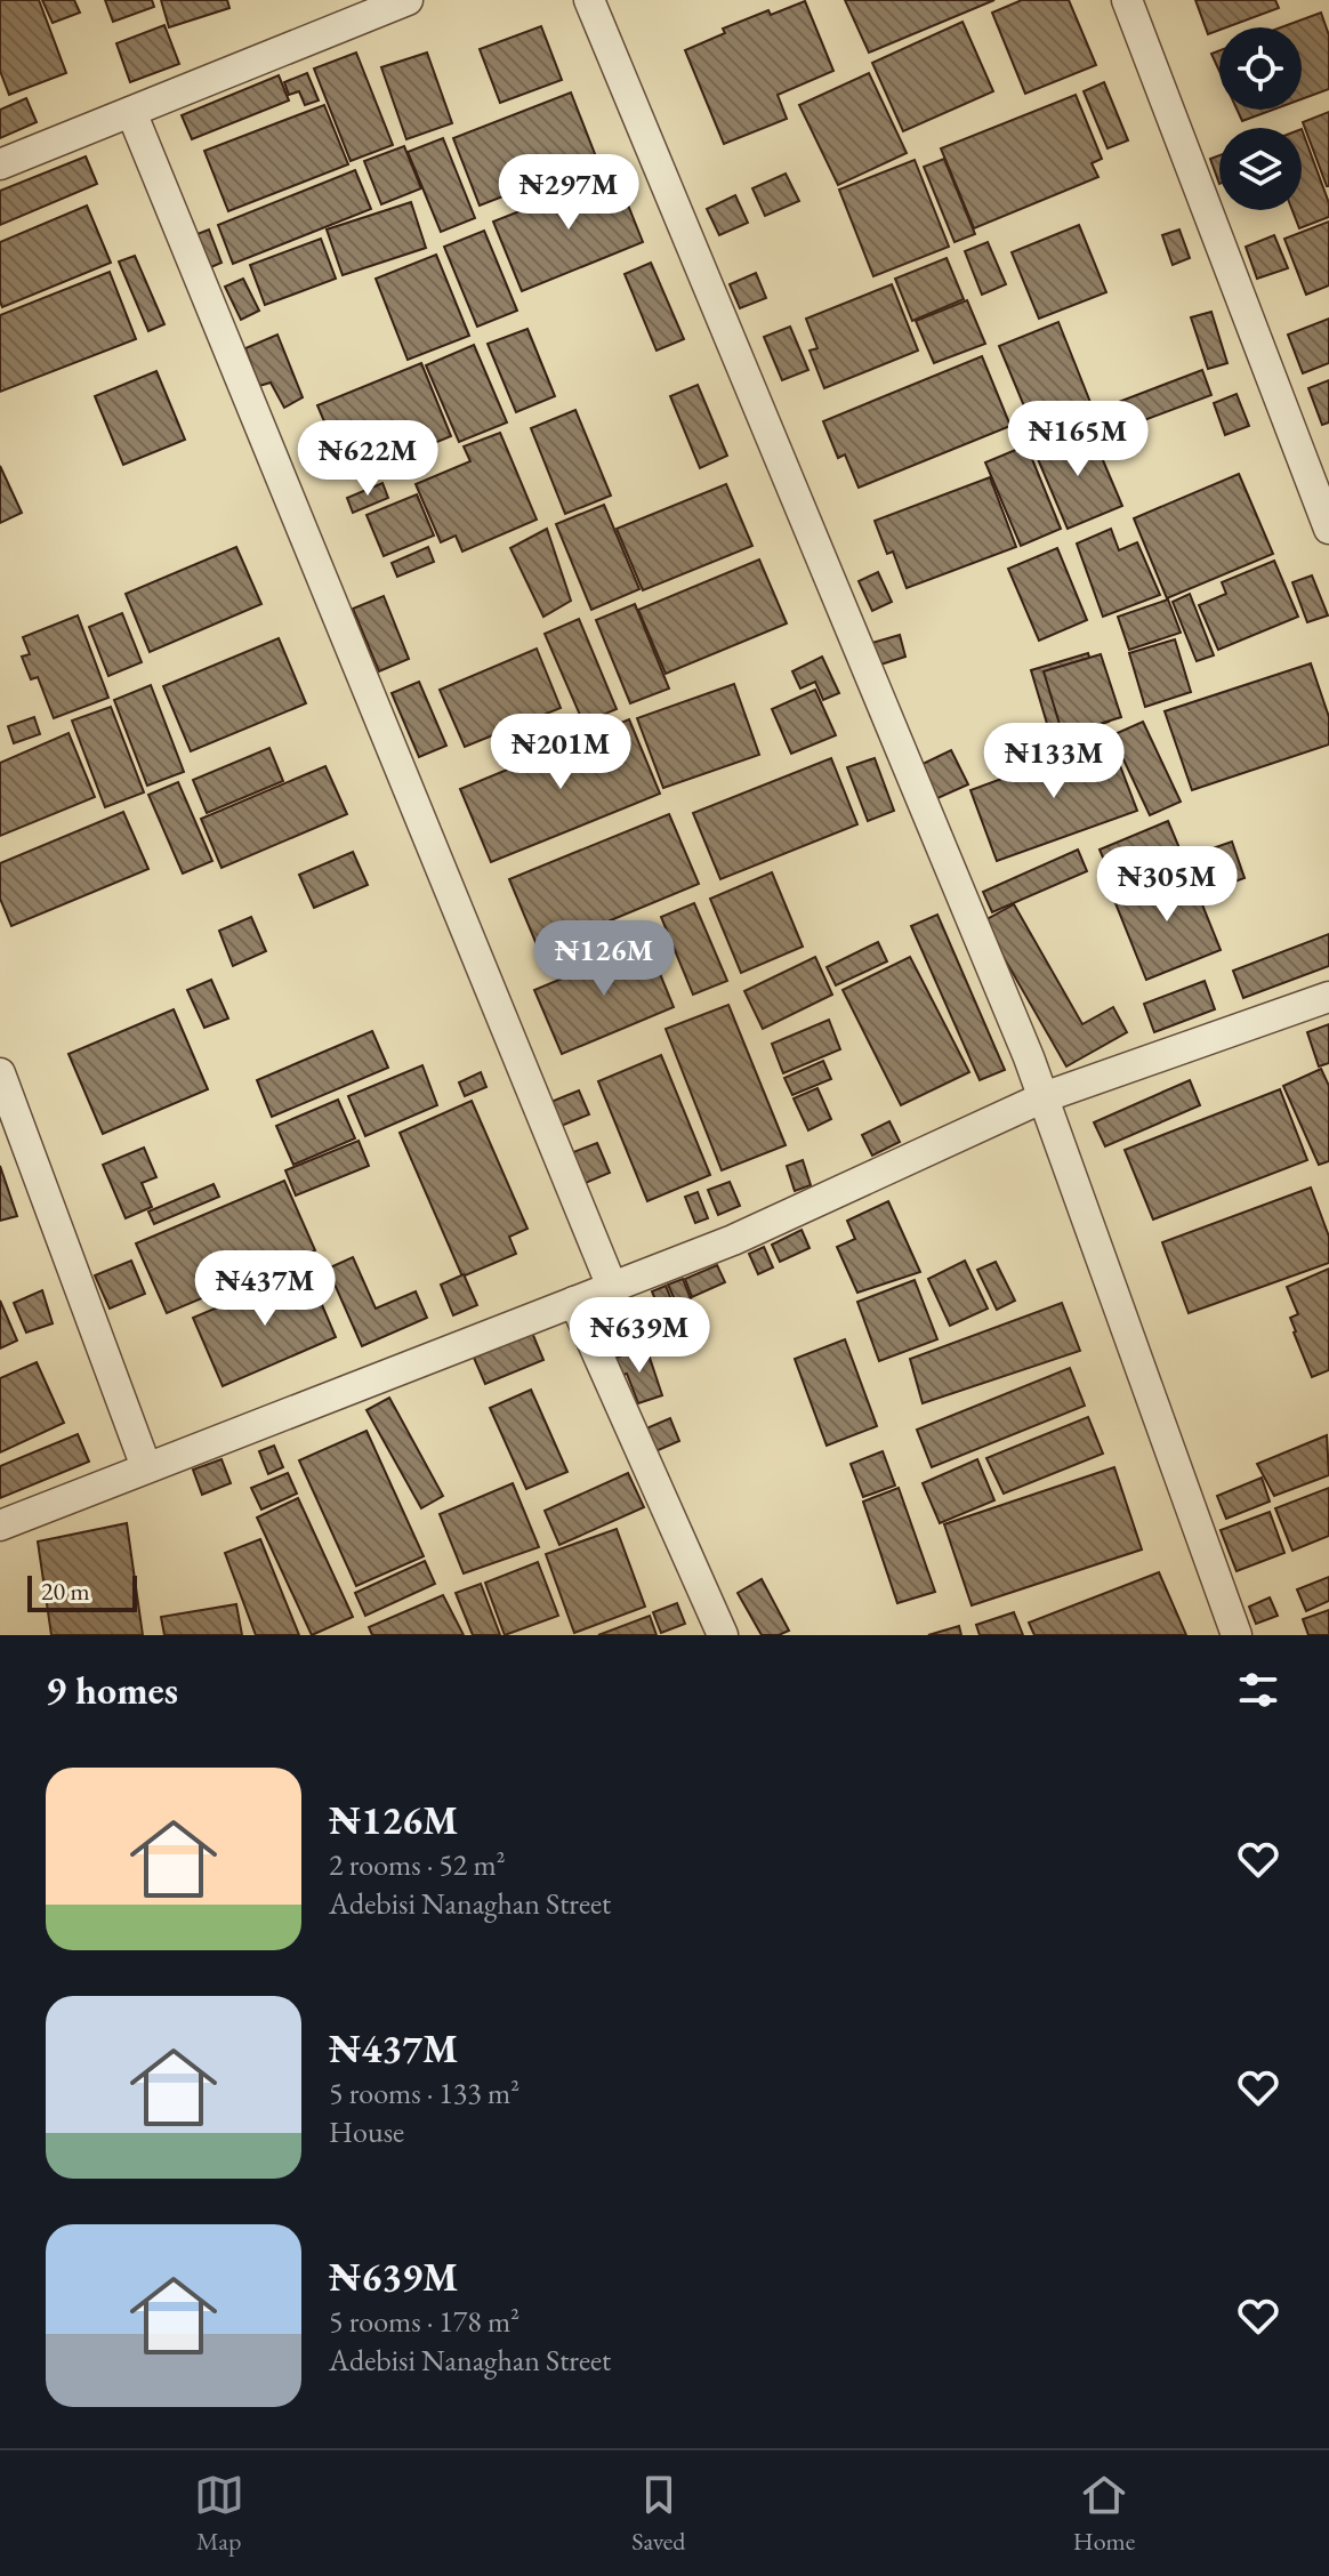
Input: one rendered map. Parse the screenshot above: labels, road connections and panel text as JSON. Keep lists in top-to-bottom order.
{
  "scale_bar": "20 m",
  "page": {
    "price": [
      "₦297M",
      "₦165M",
      "₦622M",
      "₦201M",
      "₦133M",
      "₦305M",
      "₦126M",
      "₦437M",
      "₦639M"
    ],
    "scale": "20 m",
    "heading": "9 homes",
    "list": [
      {
        "name": "₦126M",
        "note": "2 rooms · 52 m² · Adebisi Nanaghan Street"
      },
      {
        "name": "₦437M",
        "note": "5 rooms · 133 m² · House"
      },
      {
        "name": "₦639M",
        "note": "5 rooms · 178 m² · Adebisi Nanaghan Street"
      }
    ],
    "tabs": ["Map", "Saved", "Home"]
  }
}
